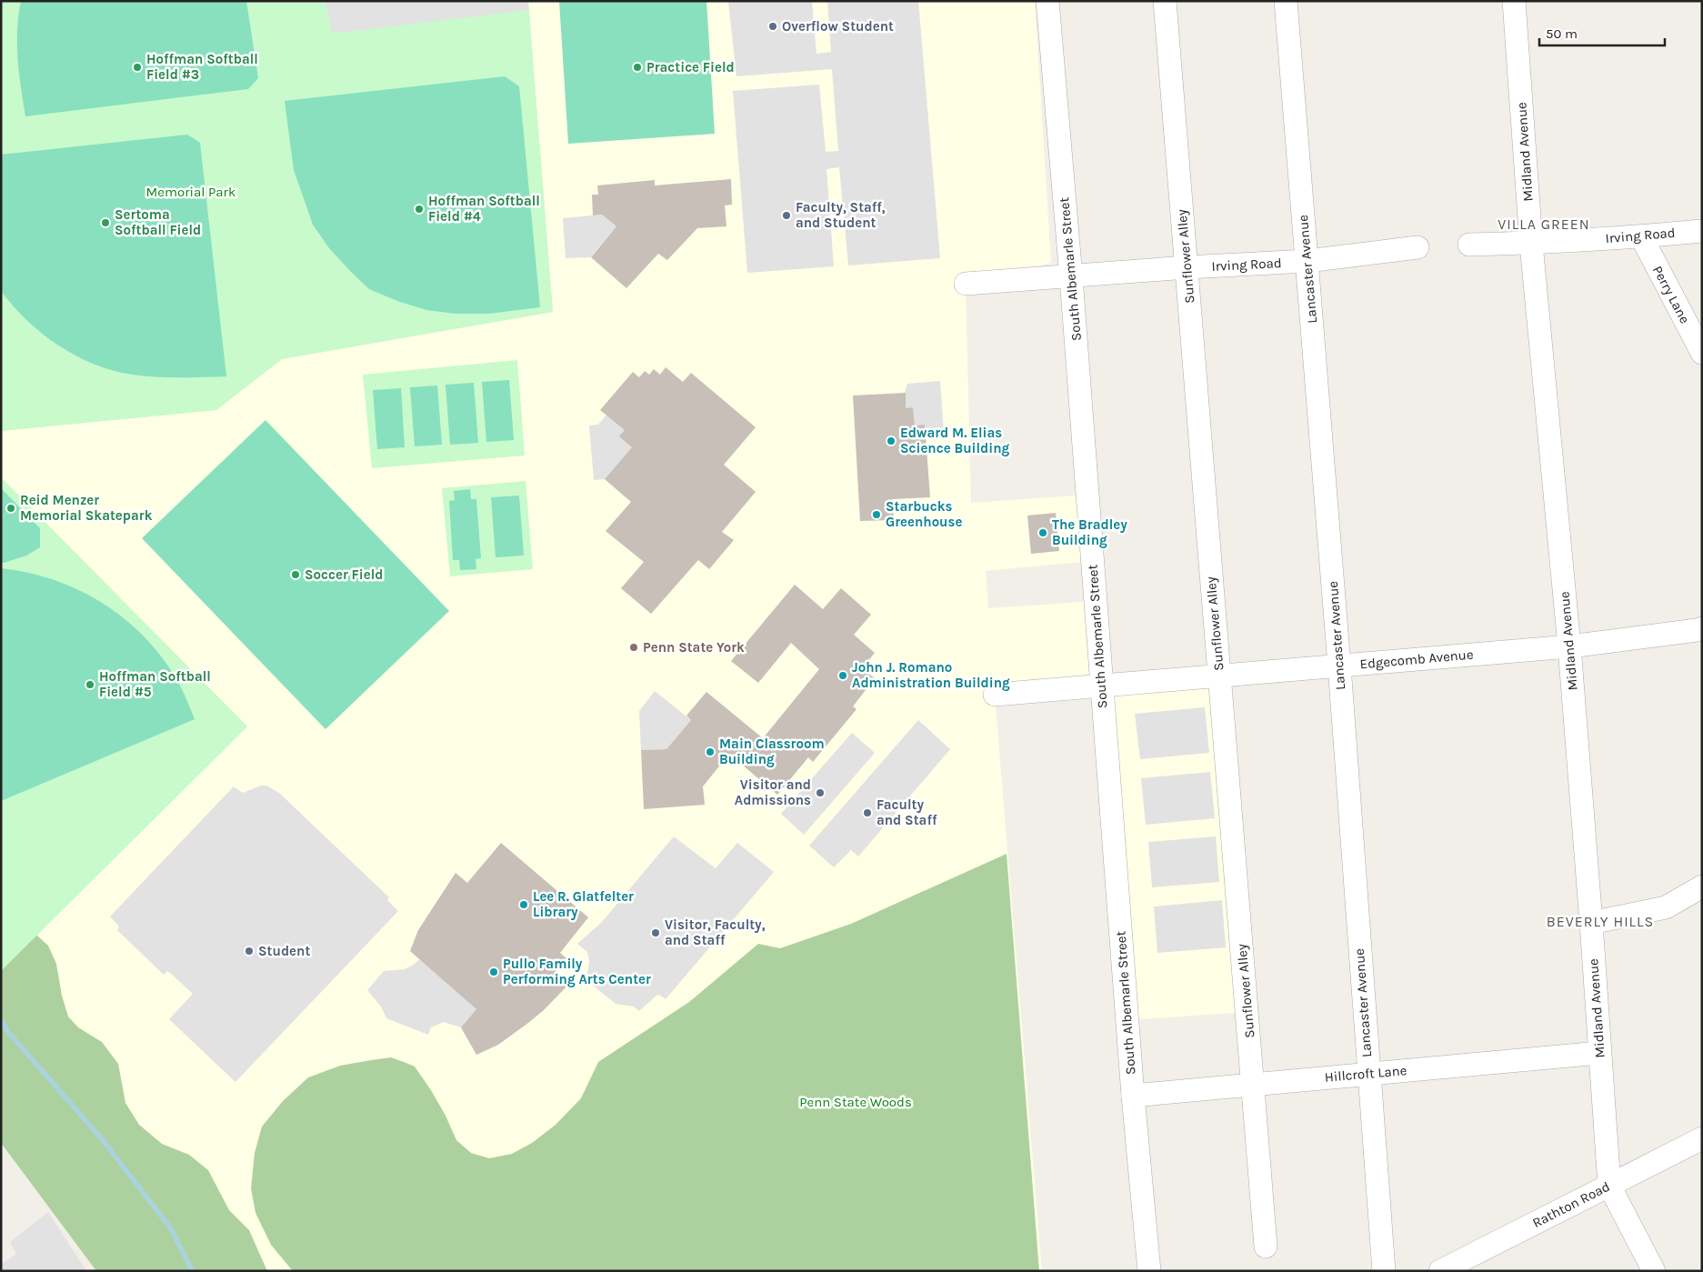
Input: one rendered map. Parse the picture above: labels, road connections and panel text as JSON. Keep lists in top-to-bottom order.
{
  "streets": {
    "street": [
      "Midland Avenue",
      "Irving Road",
      "Sunflower Alley",
      "South Albemarle Street",
      "Lancaster Avenue",
      "Perry Lane",
      "Edgecomb Avenue",
      "Hillcroft Lane",
      "Rathton Road"
    ]
  },
  "crossings": [
    ["Midland Avenue", "Irving Road"],
    ["Midland Avenue", "Edgecomb Avenue"],
    ["Midland Avenue", "Hillcroft Lane"],
    ["Midland Avenue", "Rathton Road"],
    ["Irving Road", "Sunflower Alley"],
    ["Irving Road", "South Albemarle Street"],
    ["Irving Road", "Lancaster Avenue"],
    ["Irving Road", "Perry Lane"],
    ["Sunflower Alley", "Edgecomb Avenue"],
    ["Sunflower Alley", "Hillcroft Lane"],
    ["South Albemarle Street", "Edgecomb Avenue"],
    ["South Albemarle Street", "Hillcroft Lane"],
    ["Lancaster Avenue", "Edgecomb Avenue"],
    ["Lancaster Avenue", "Hillcroft Lane"]
  ],
  "districts": ["VILLA GREEN", "BEVERLY HILLS"],
  "parks": ["Memorial Park", "Penn State Woods"],
  "places": [
    "Overflow Student",
    "Hoffman Softball Field #3",
    "Practice Field",
    "Hoffman Softball Field #4",
    "Faculty, Staff, and Student",
    "Sertoma Softball Field",
    "Edward M. Elias Science Building",
    "Reid Menzer Memorial Skatepark",
    "Starbucks Greenhouse",
    "The Bradley Building",
    "Soccer Field",
    "Penn State York",
    "John J. Romano Administration Building",
    "Hoffman Softball Field #5",
    "Main Classroom Building",
    "Visitor and Admissions",
    "Faculty and Staff",
    "Lee R. Glatfelter Library",
    "Visitor, Faculty, and Staff",
    "Student",
    "Pullo Family Performing Arts Center"
  ],
  "scale_bar": "50 m"
}
